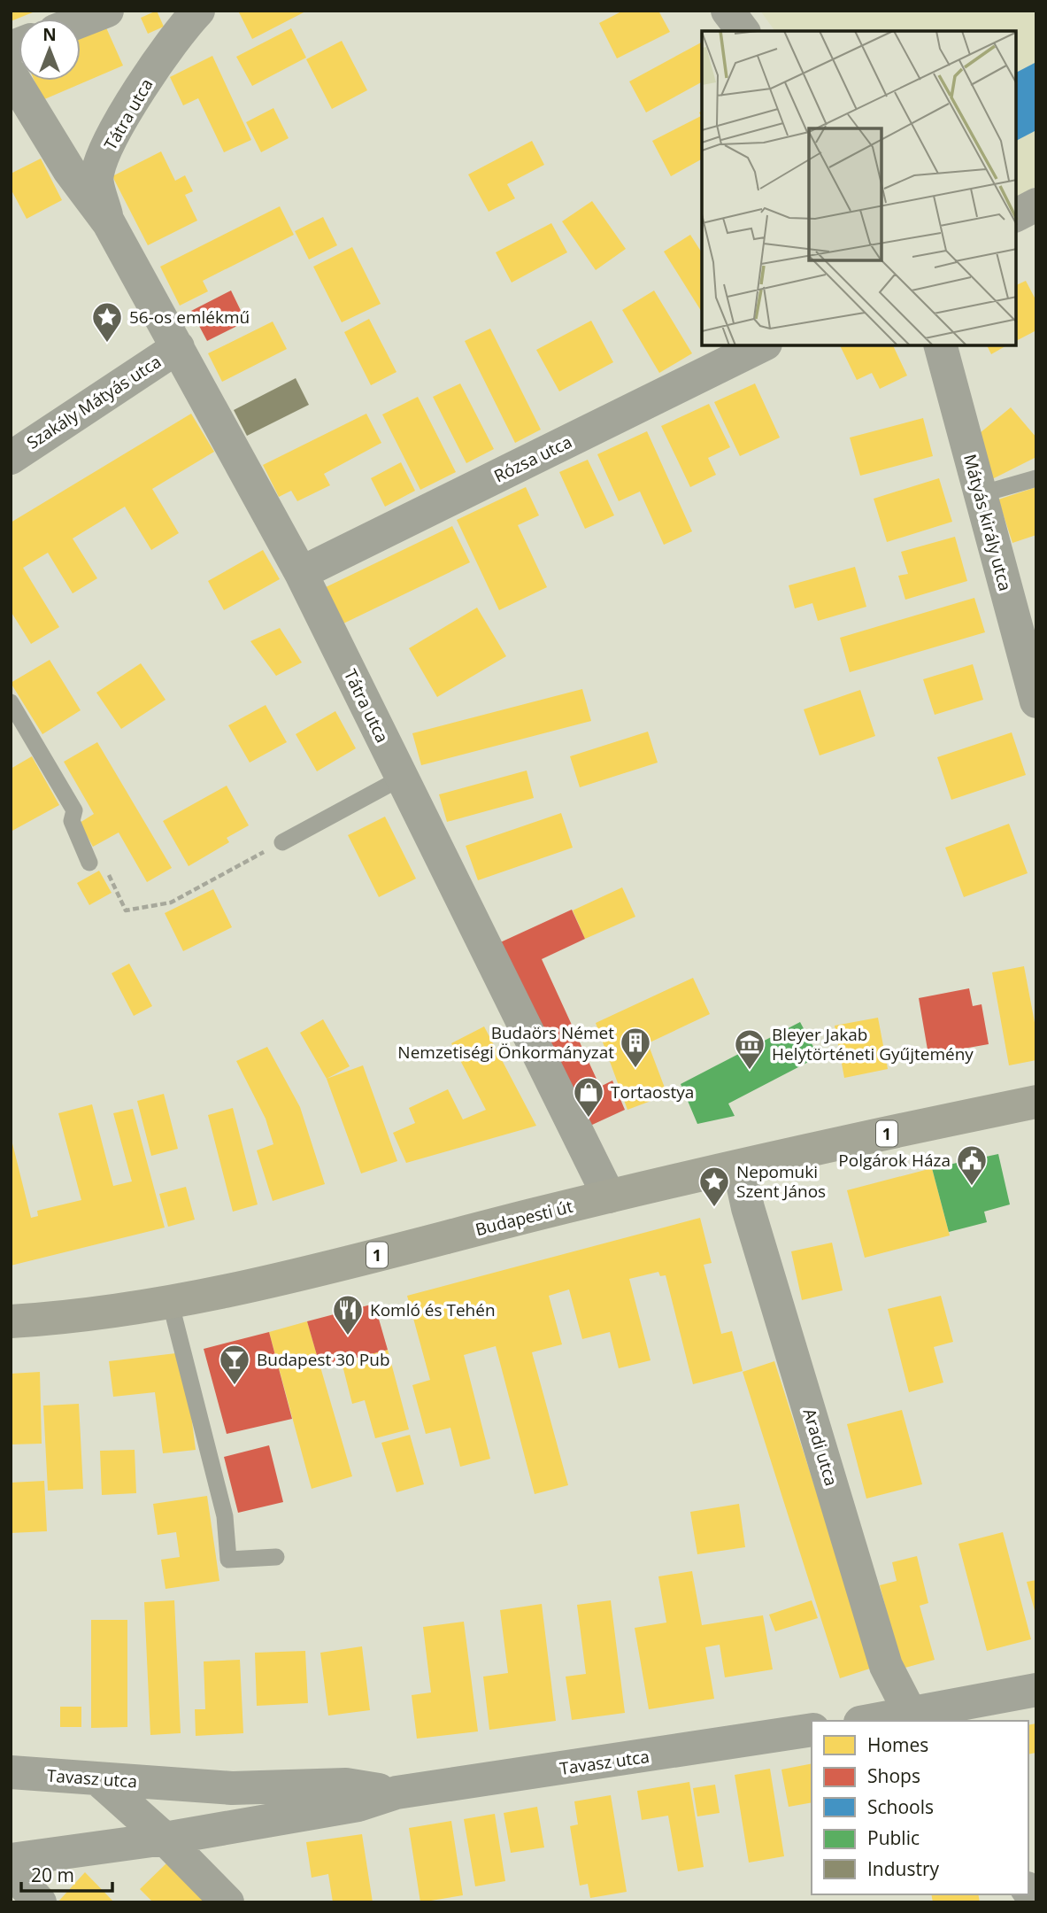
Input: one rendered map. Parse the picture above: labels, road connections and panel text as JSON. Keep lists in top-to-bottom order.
{
  "streets": {
    "main road": ["1", "Budapesti út"],
    "street": [
      "Tátra utca",
      "Szakály Mátyás utca",
      "Rózsa utca",
      "Mátyás király utca",
      "Aradi utca",
      "Tavasz utca"
    ]
  },
  "crossings": [
    ["Tátra utca", "Szakály Mátyás utca"],
    ["Tátra utca", "Rózsa utca"],
    ["Tátra utca", "Budapesti út"],
    ["Budapesti út", "Aradi utca"]
  ],
  "places": {
    "place": ["56-os emlékmű", "Nepomuki Szent János"],
    "building": ["Budaörs Német Nemzetiségi Önkormányzat"],
    "museum": ["Bleyer Jakab Helytörténeti Gyűjtemény"],
    "shop": ["Tortaostya"],
    "public building": ["Polgárok Háza"],
    "restaurant": ["Komló és Tehén"],
    "bar": ["Budapest 30 Pub"]
  },
  "legend": [
    "Homes",
    "Shops",
    "Schools",
    "Public",
    "Industry"
  ],
  "scale_bar": "20 m",
  "north": "top"
}
